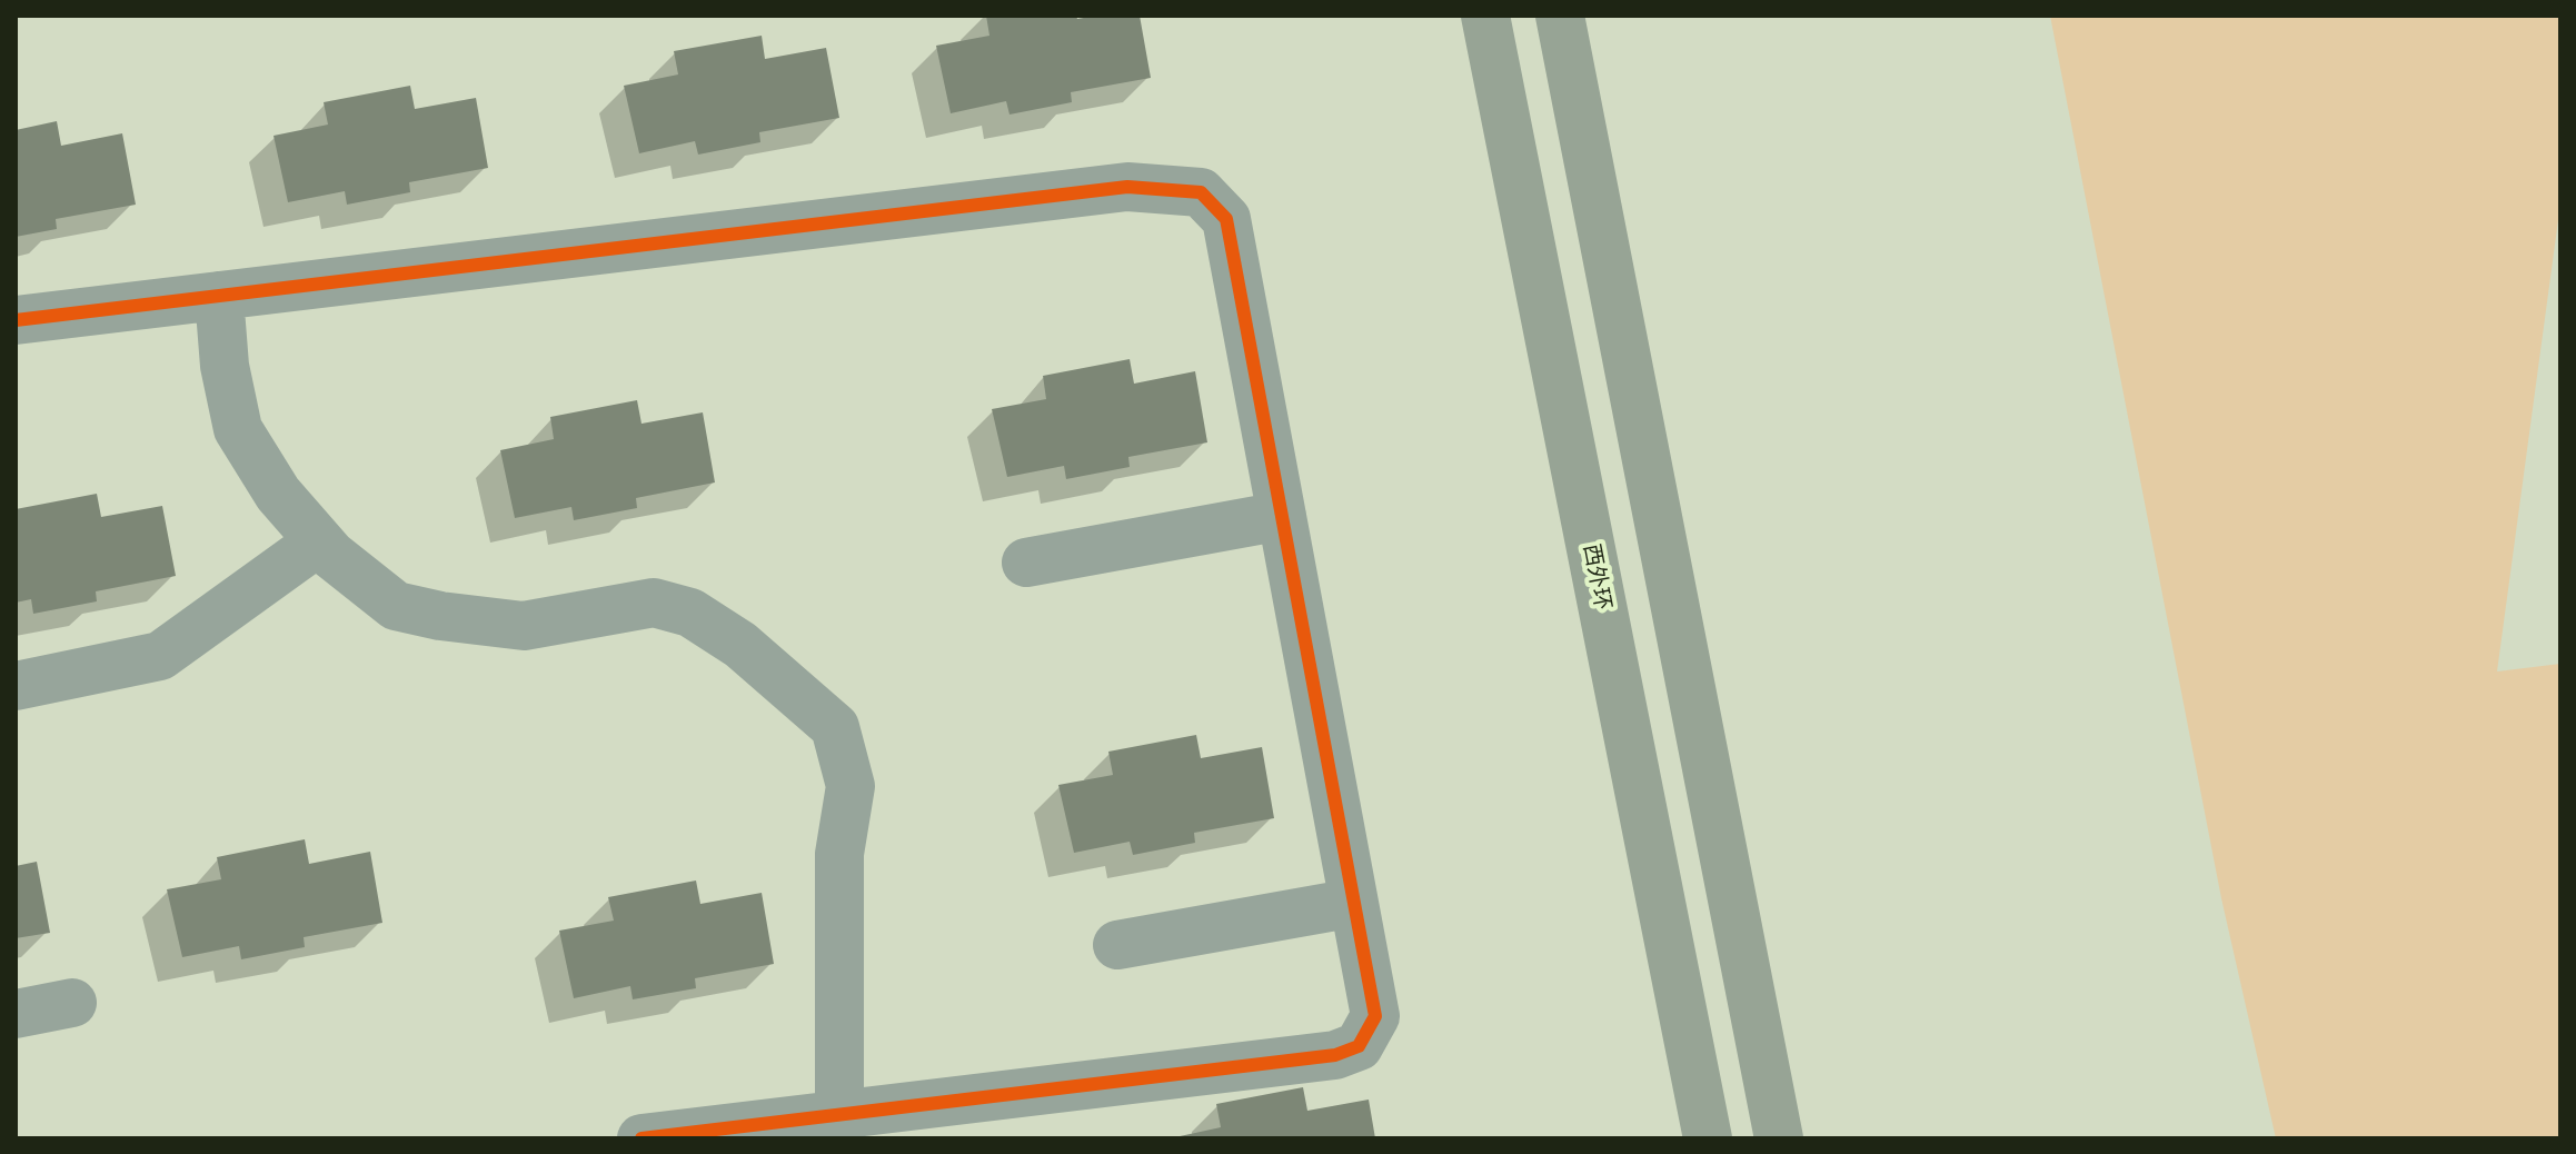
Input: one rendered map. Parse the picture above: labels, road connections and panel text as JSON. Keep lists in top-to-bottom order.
{
  "streets": {
    "highway": ["西外环"]
  }
}
